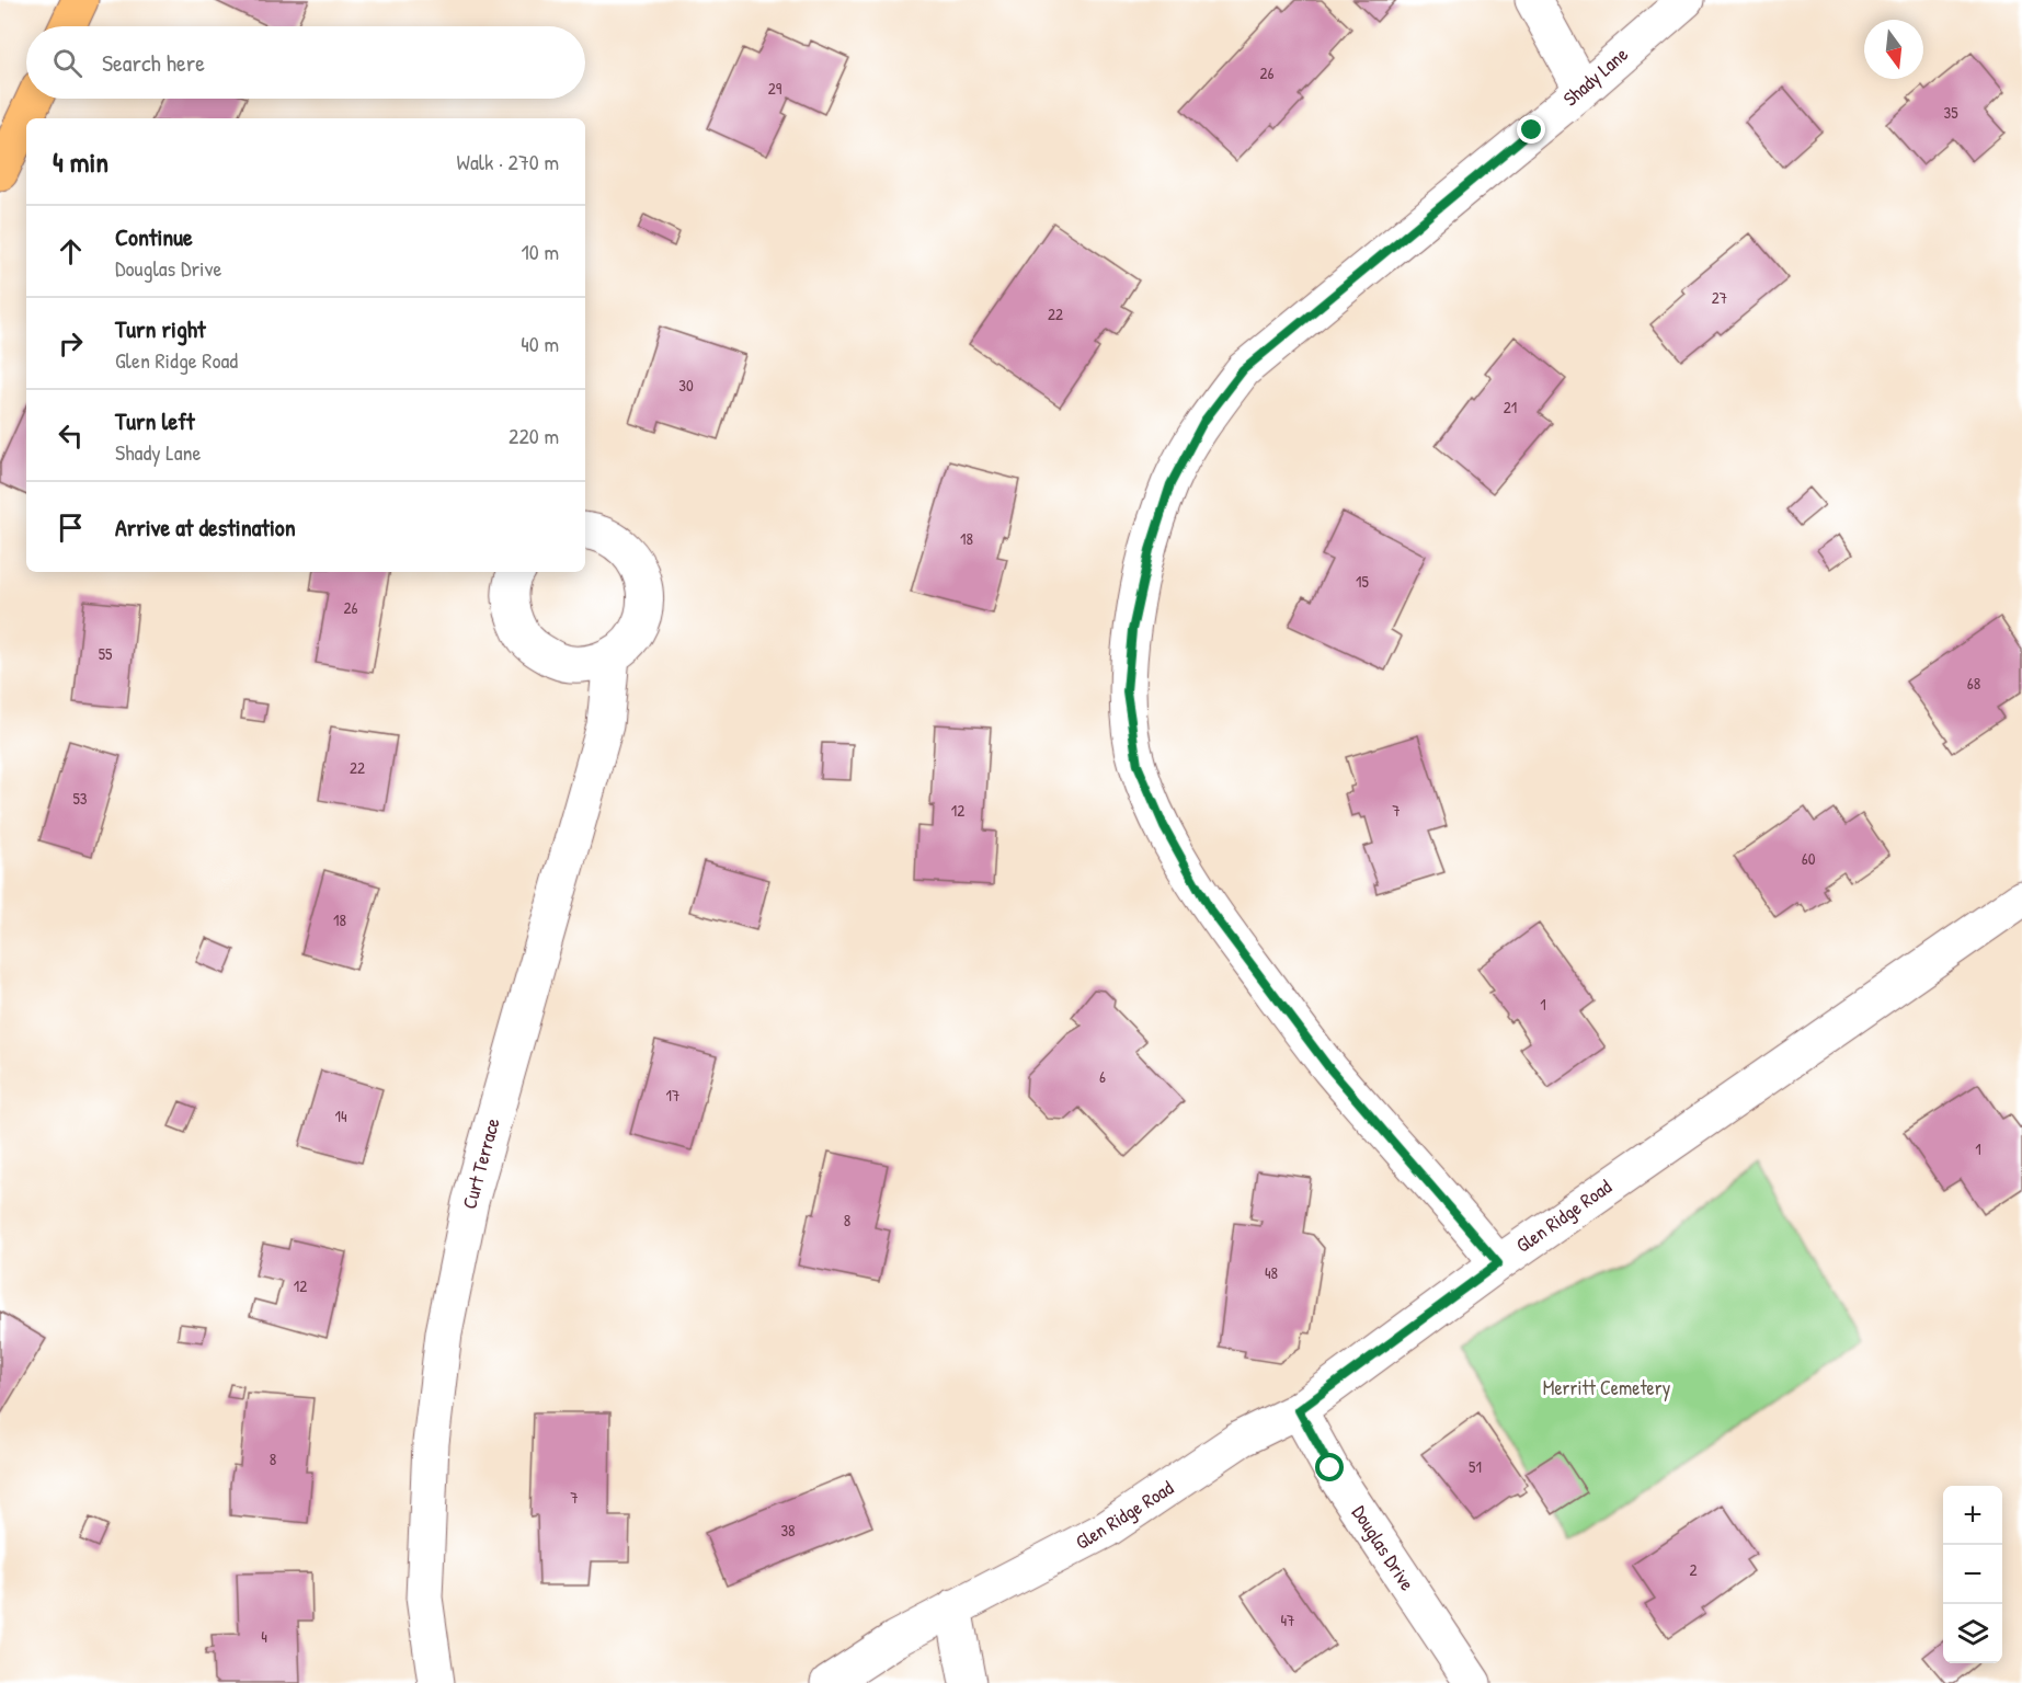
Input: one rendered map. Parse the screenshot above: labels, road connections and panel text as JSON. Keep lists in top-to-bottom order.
{
  "streets": {
    "street": [
      "Shady Lane",
      "Curt Terrace",
      "Glen Ridge Road",
      "Douglas Drive"
    ]
  },
  "crossings": [
    ["Shady Lane", "Glen Ridge Road"],
    ["Glen Ridge Road", "Douglas Drive"]
  ],
  "parks": ["Merritt Cemetery"],
  "house_numbers": [
    "26",
    "29",
    "35",
    "27",
    "22",
    "30",
    "21",
    "18",
    "15",
    "26",
    "55",
    "68",
    "22",
    "53",
    "12",
    "7",
    "60",
    "18",
    "1",
    "6",
    "17",
    "14",
    "1",
    "8",
    "48",
    "12",
    "8",
    "51",
    "7",
    "38",
    "2",
    "47",
    "4"
  ],
  "north": "bottom",
  "page": {
    "search": "Search here",
    "heading": ["4 min", "Walk · 270 m"],
    "list": [
      ["Continue", "Douglas Drive", "10 m"],
      ["Turn right", "Glen Ridge Road", "40 m"],
      ["Turn left", "Shady Lane", "220 m"],
      "Arrive at destination"
    ],
    "map_buttons": ["+", "−"]
  }
}
